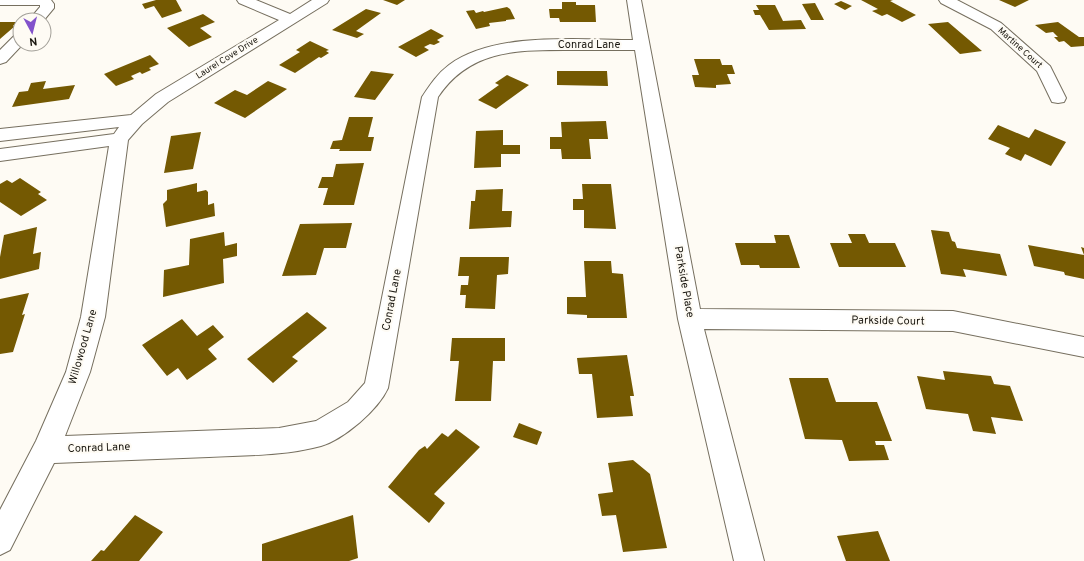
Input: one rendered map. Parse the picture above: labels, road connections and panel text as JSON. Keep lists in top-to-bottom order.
{
  "streets": {
    "street": [
      "Conrad Lane",
      "Martine Court",
      "Laurel Cove Drive",
      "Parkside Place",
      "Parkside Court",
      "Willowood Lane"
    ]
  },
  "crossings": [
    ["Conrad Lane", "Parkside Place"],
    ["Conrad Lane", "Willowood Lane"],
    ["Laurel Cove Drive", "Willowood Lane"],
    ["Parkside Place", "Parkside Court"]
  ],
  "north": "bottom"
}
